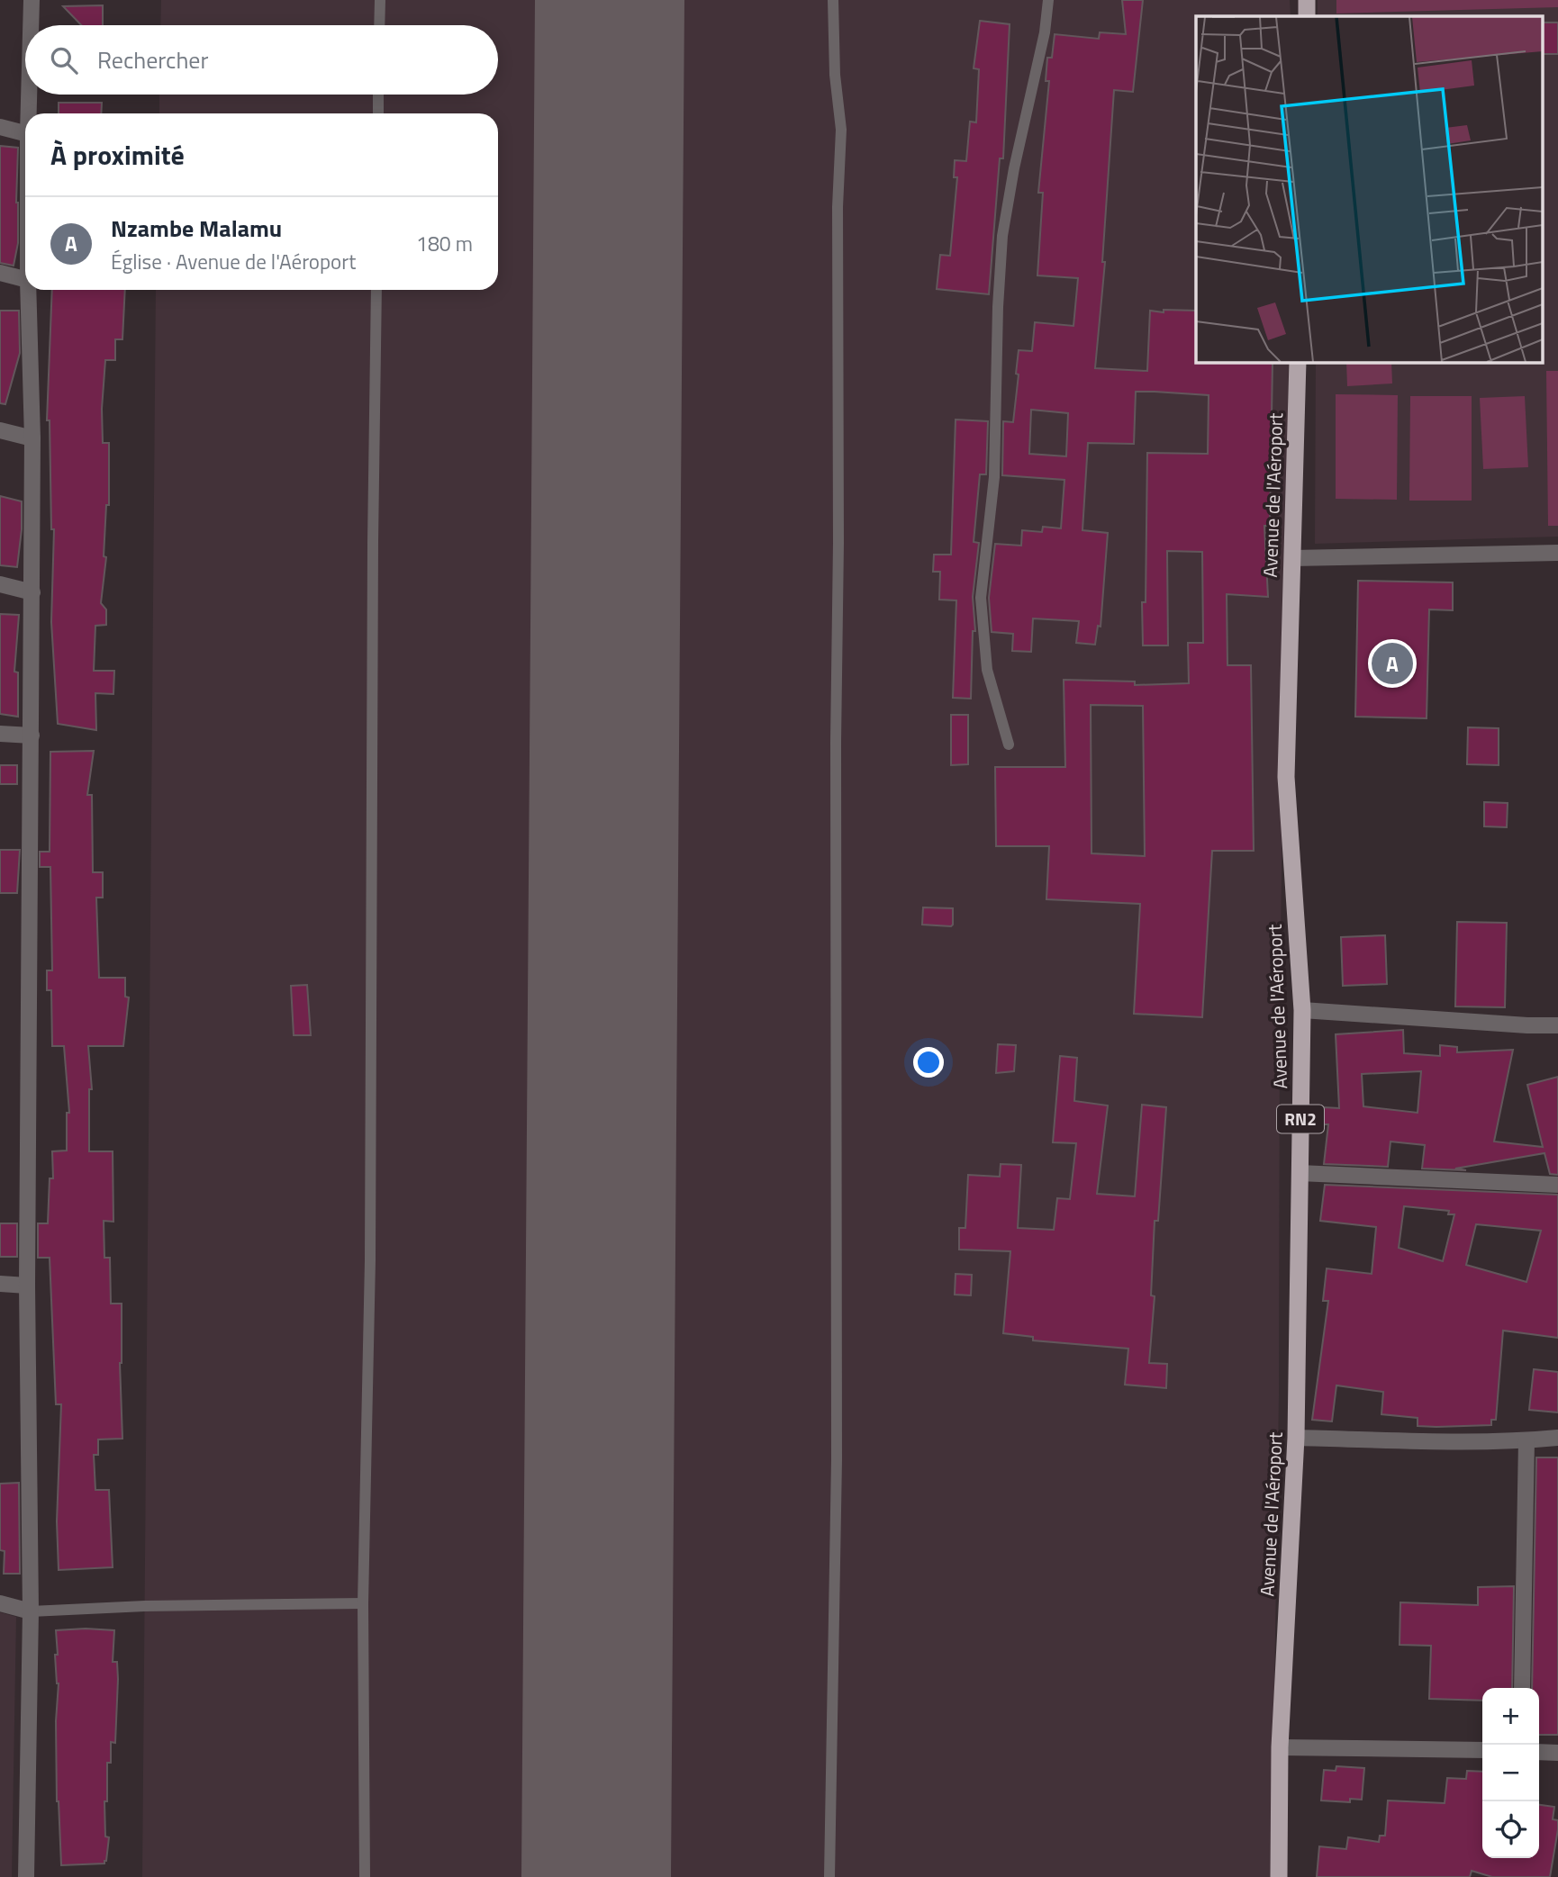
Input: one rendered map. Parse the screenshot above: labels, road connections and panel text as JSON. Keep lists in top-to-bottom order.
{
  "streets": {
    "highway": ["Avenue de l'Aéroport", "RN2"]
  },
  "page": {
    "search": "Rechercher",
    "heading": "À proximité",
    "list": [
      {
        "mark": "A",
        "name": "Nzambe Malamu",
        "note": "Église · Avenue de l'Aéroport",
        "value": "180 m"
      }
    ],
    "pins": "A",
    "map_buttons": ["+", "−"]
  }
}
